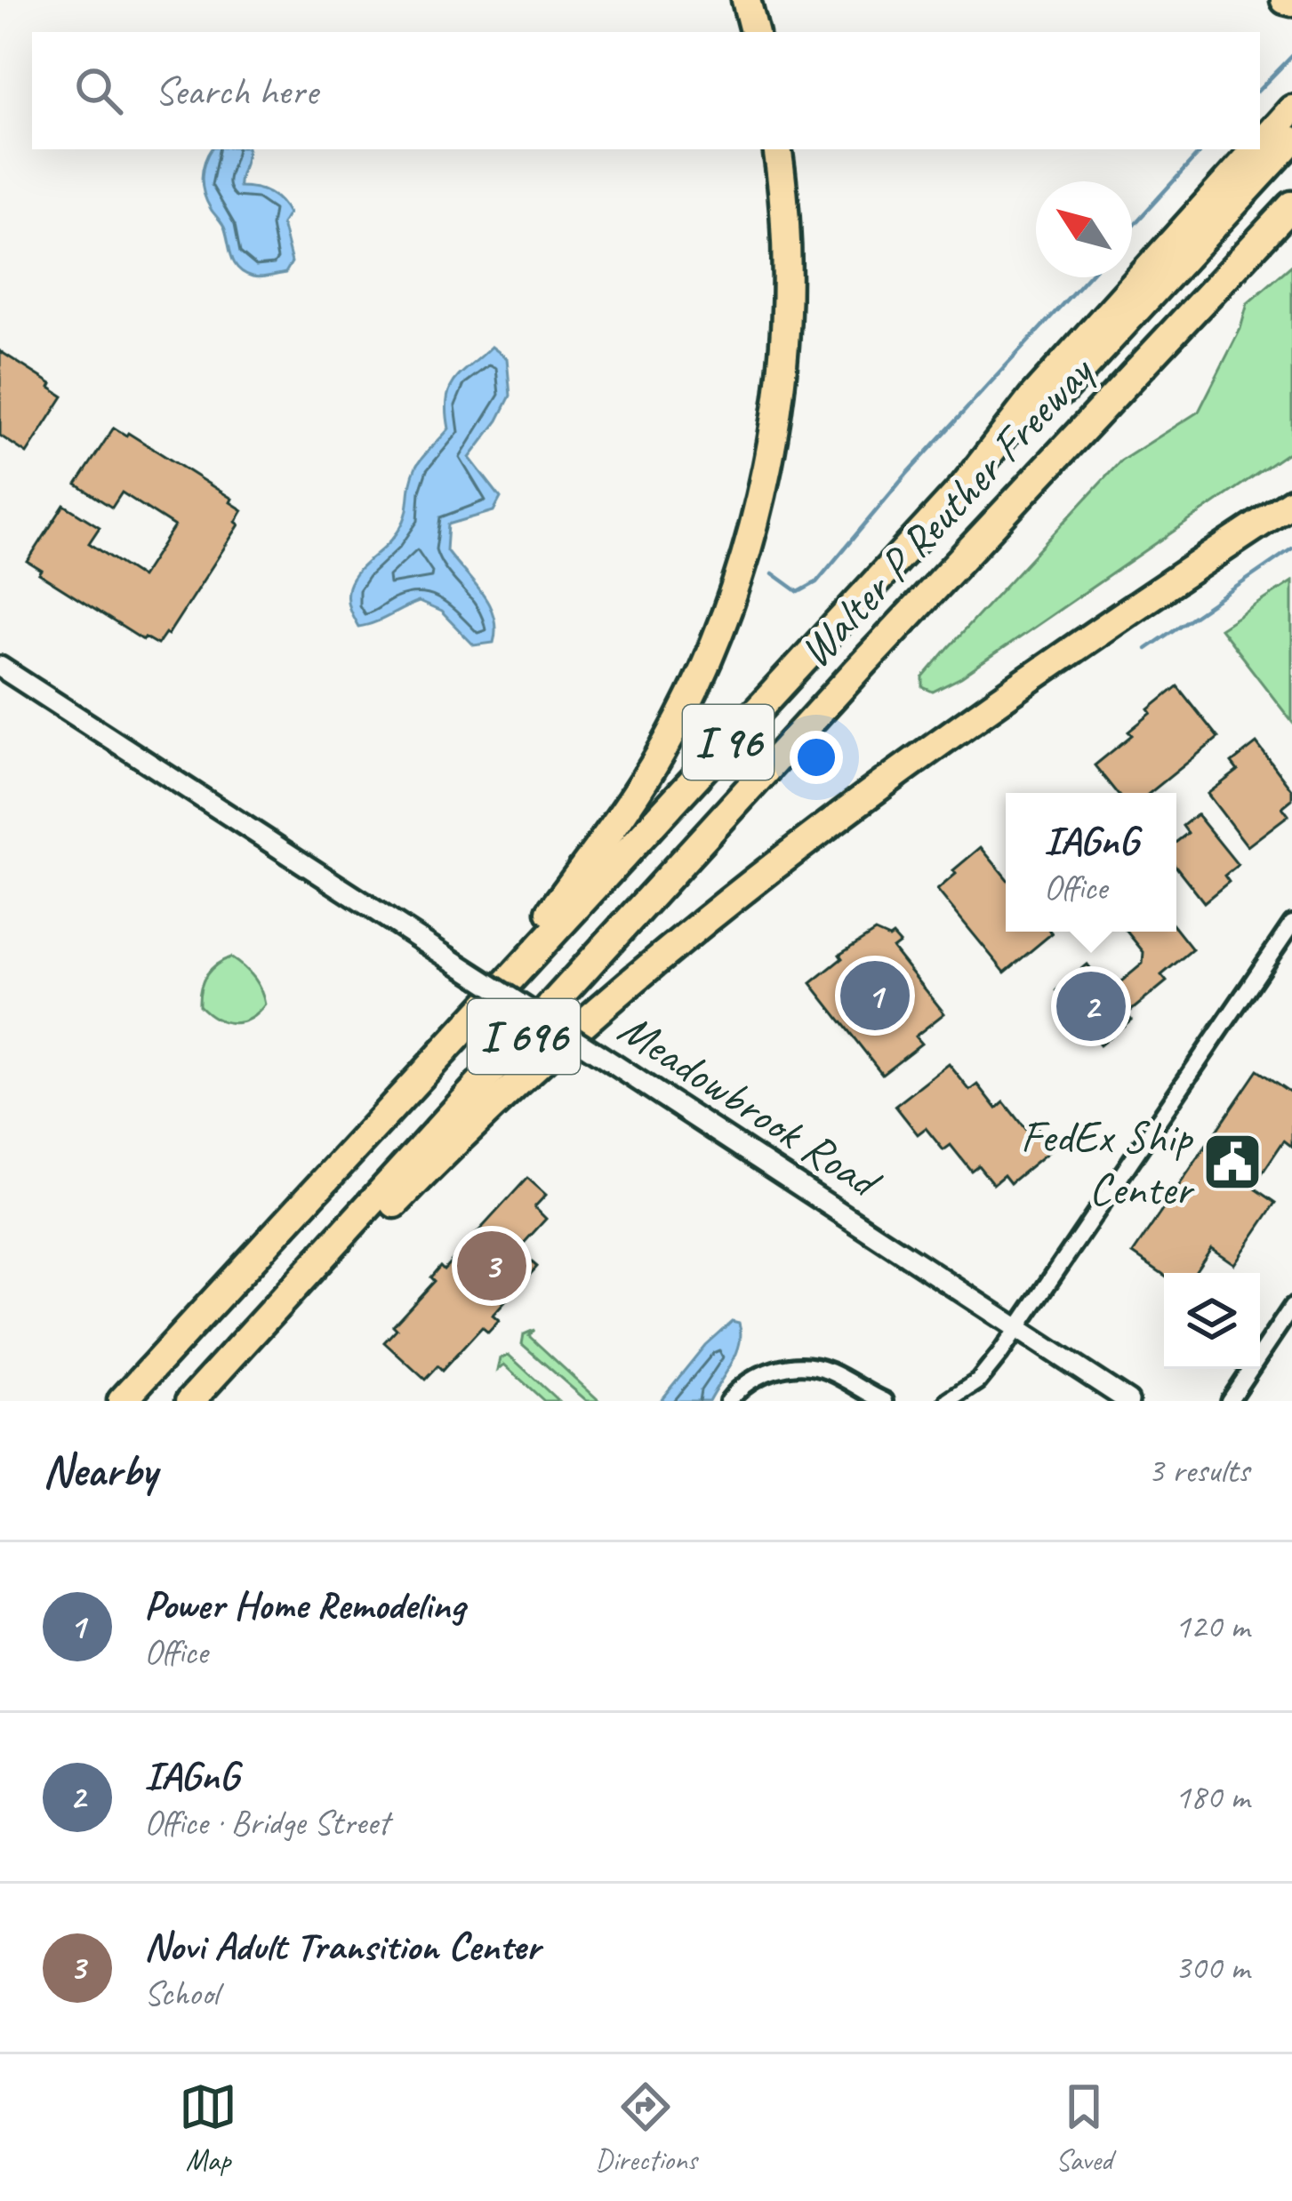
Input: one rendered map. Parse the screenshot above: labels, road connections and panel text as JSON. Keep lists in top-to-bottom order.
{
  "streets": {
    "highway": ["Walter P Reuther Freeway", "I 96", "I 696"],
    "street": ["Meadowbrook Road"]
  },
  "crossings": [
    ["Walter P Reuther Freeway", "I 96"]
  ],
  "places": {
    "public building": ["FedEx Ship Center"]
  },
  "north": "top left",
  "page": {
    "search": "Search here",
    "popup": ["IAGnG", "Office"],
    "pins": ["1", "2", "3"],
    "heading": ["Nearby", "3 results"],
    "list": [
      {
        "mark": "1",
        "name": "Power Home Remodeling",
        "note": "Office",
        "value": "120 m"
      },
      {
        "mark": "2",
        "name": "IAGnG",
        "note": "Office · Bridge Street",
        "value": "180 m"
      },
      {
        "mark": "3",
        "name": "Novi Adult Transition Center",
        "note": "School",
        "value": "300 m"
      }
    ],
    "nav": ["Map", "Directions", "Saved"]
  }
}
